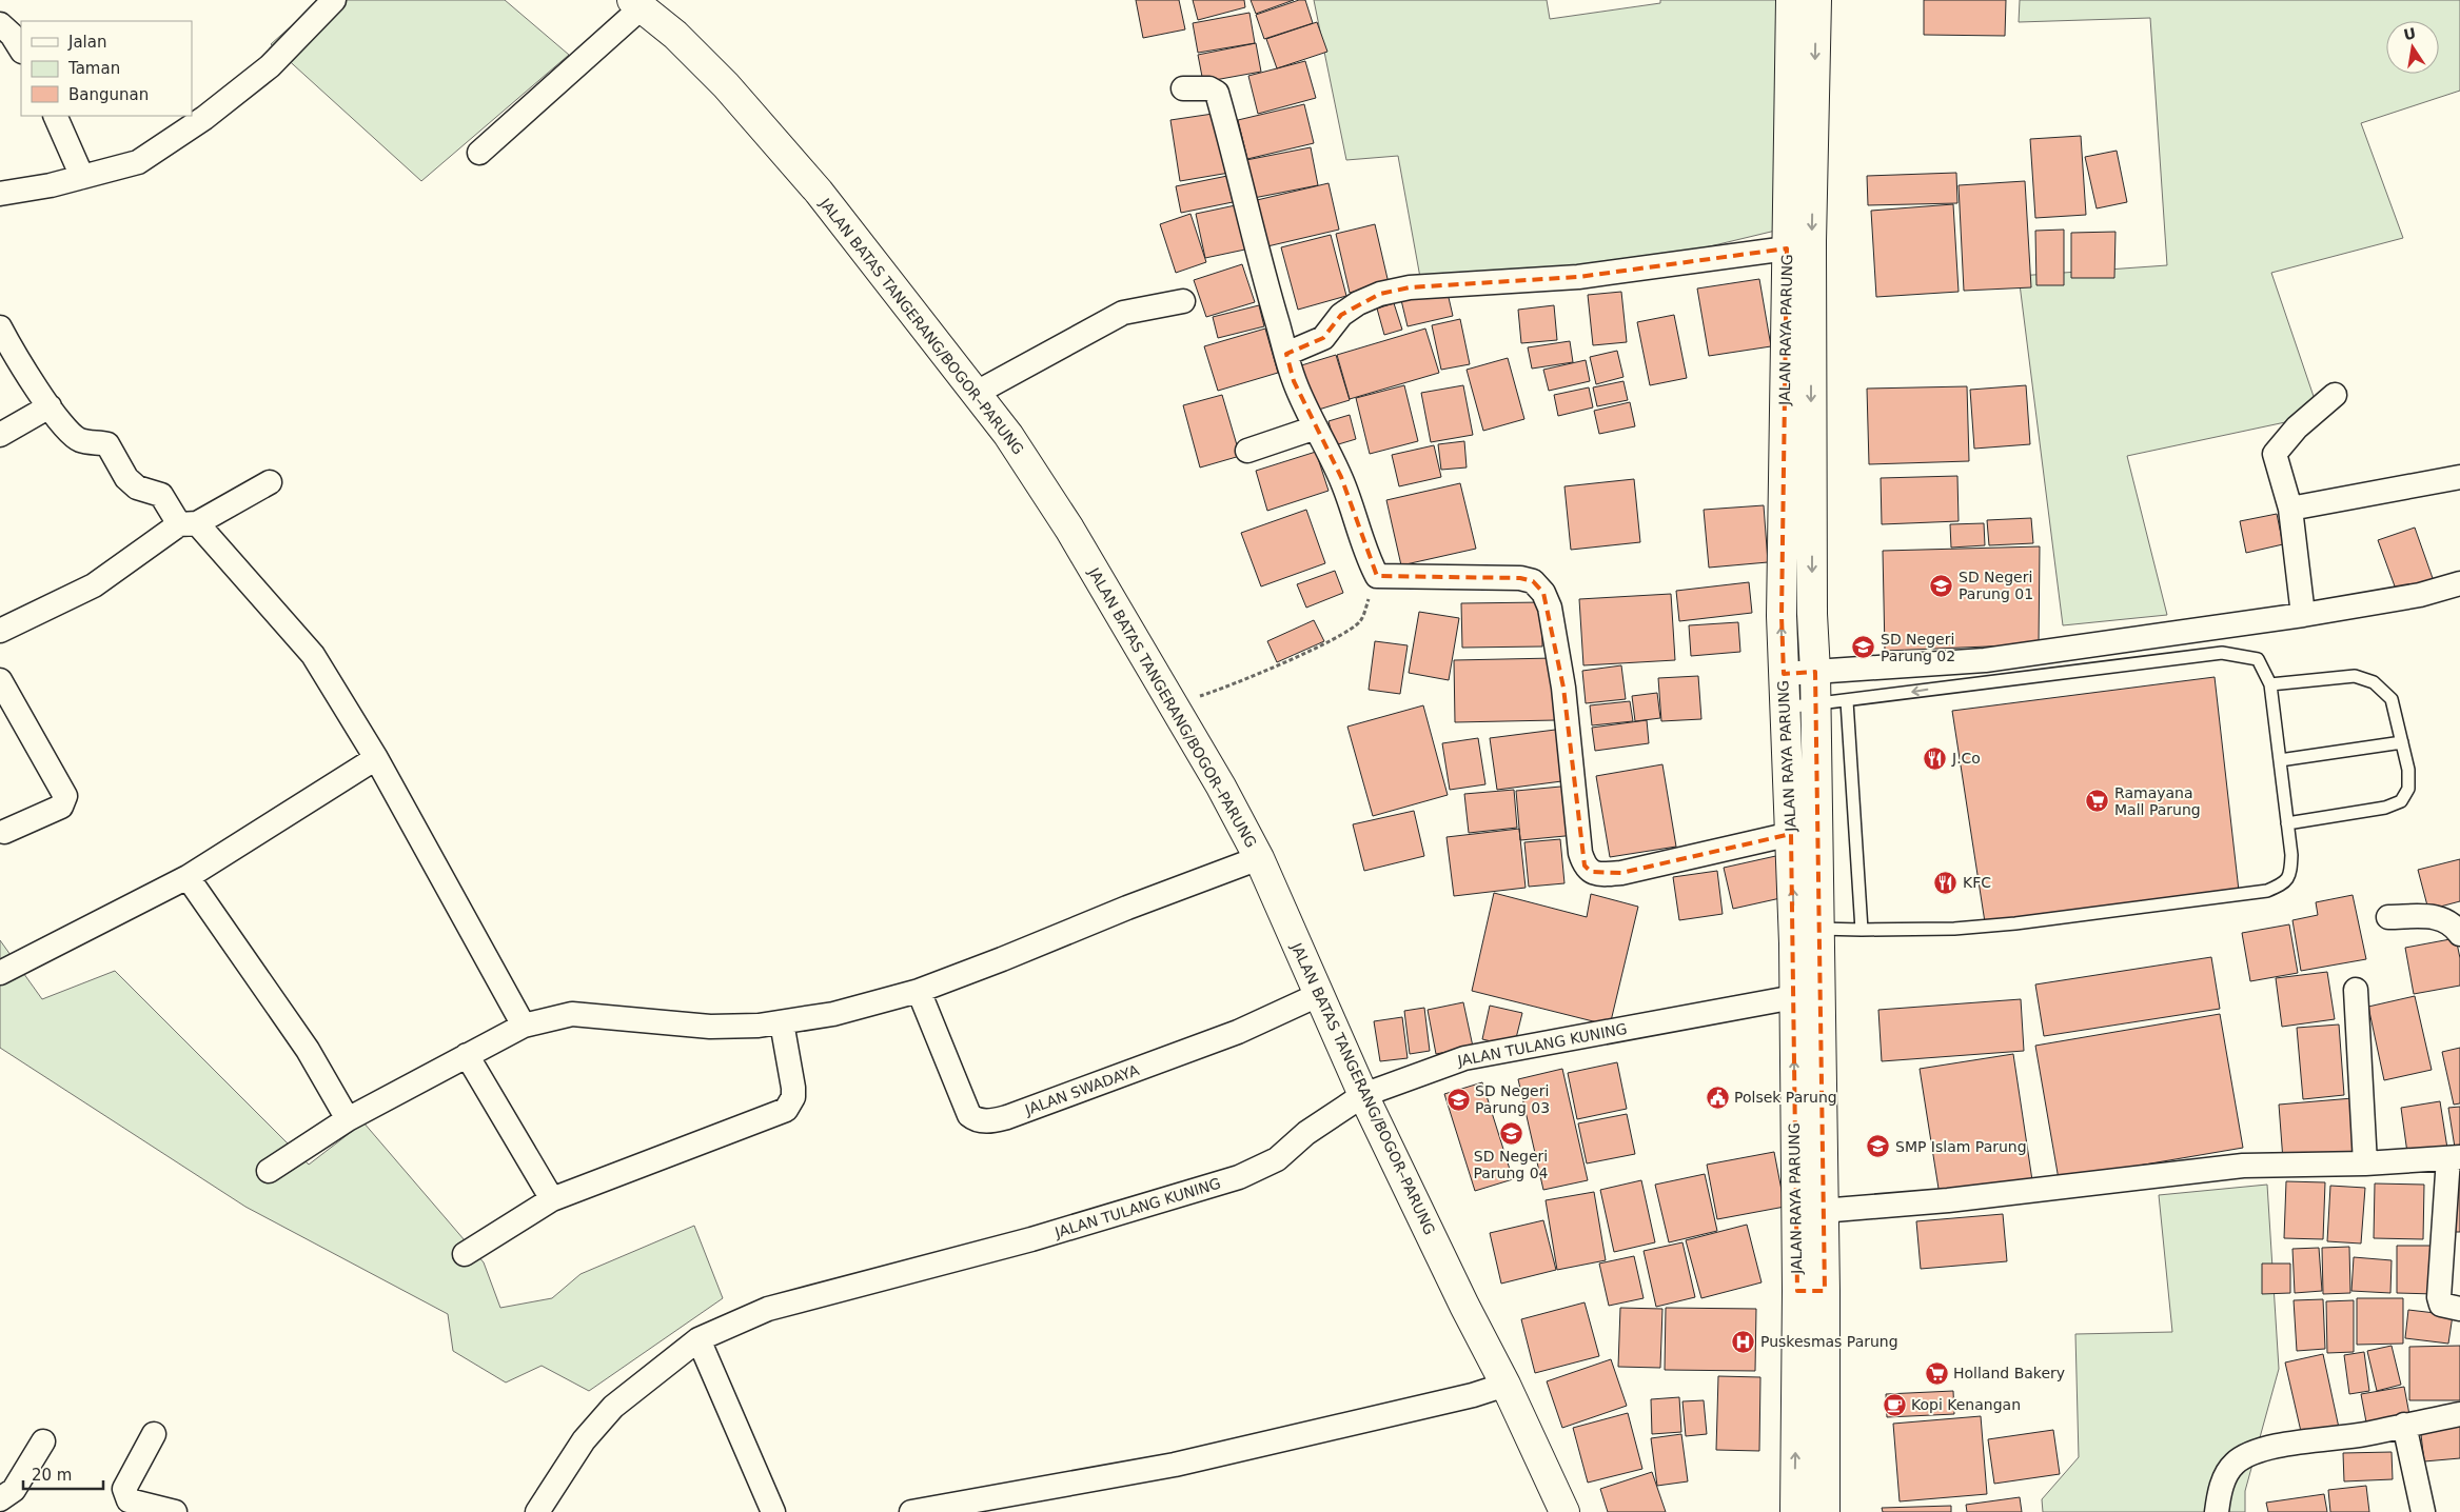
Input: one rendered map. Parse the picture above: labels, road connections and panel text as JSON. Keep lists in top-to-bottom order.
{
  "streets": {
    "main road": ["JALAN BATAS TANGERANG/BOGOR–PARUNG", "JALAN RAYA PARUNG"],
    "street": ["JALAN TULANG KUNING", "JALAN SWADAYA"]
  },
  "crossings": [
    ["JALAN BATAS TANGERANG/BOGOR–PARUNG", "JALAN TULANG KUNING"],
    ["JALAN BATAS TANGERANG/BOGOR–PARUNG", "JALAN SWADAYA"],
    ["JALAN RAYA PARUNG", "JALAN TULANG KUNING"]
  ],
  "places": {
    "school or university": [
      "SD Negeri Parung 01",
      "SD Negeri Parung 02",
      "SD Negeri Parung 03",
      "SD Negeri Parung 04",
      "SMP Islam Parung"
    ],
    "restaurant": ["J.Co", "KFC"],
    "supermarket": ["Ramayana Mall Parung", "Holland Bakery"],
    "public building": ["Polsek Parung"],
    "hospital": ["Puskesmas Parung"],
    "cafe": ["Kopi Kenangan"]
  },
  "legend": ["Jalan", "Taman", "Bangunan"],
  "scale_bar": "20 m",
  "north": "top"
}
